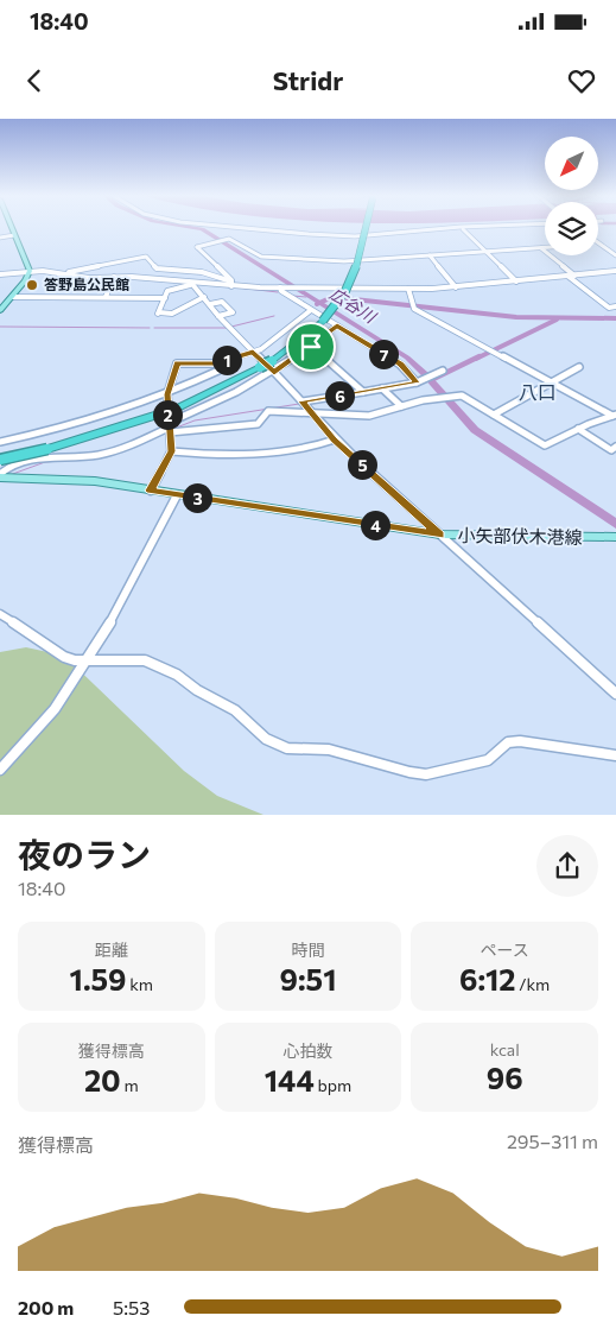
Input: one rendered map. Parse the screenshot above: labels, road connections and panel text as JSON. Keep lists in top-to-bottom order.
{
  "streets": {
    "main road": ["小矢部伏木港線"]
  },
  "districts": ["八口"],
  "water": ["広谷川"],
  "places": ["答野島公民館"],
  "north": "bottom left",
  "page": {
    "status": "18:40",
    "header": "Stridr",
    "pins": [
      "7",
      "1",
      "6",
      "2",
      "5",
      "3",
      "4"
    ],
    "heading": ["夜のラン", "18:40"],
    "stats": [
      ["距離", "1.59 km"],
      ["時間", "9:51"],
      ["ペース", "6:12 /km"],
      ["獲得標高", "20 m"],
      ["心拍数", "144 bpm"],
      ["kcal", "96"]
    ],
    "chart": ["獲得標高", "295–311 m"],
    "list": [
      {
        "name": "200 m",
        "note": "5:53"
      }
    ]
  }
}
